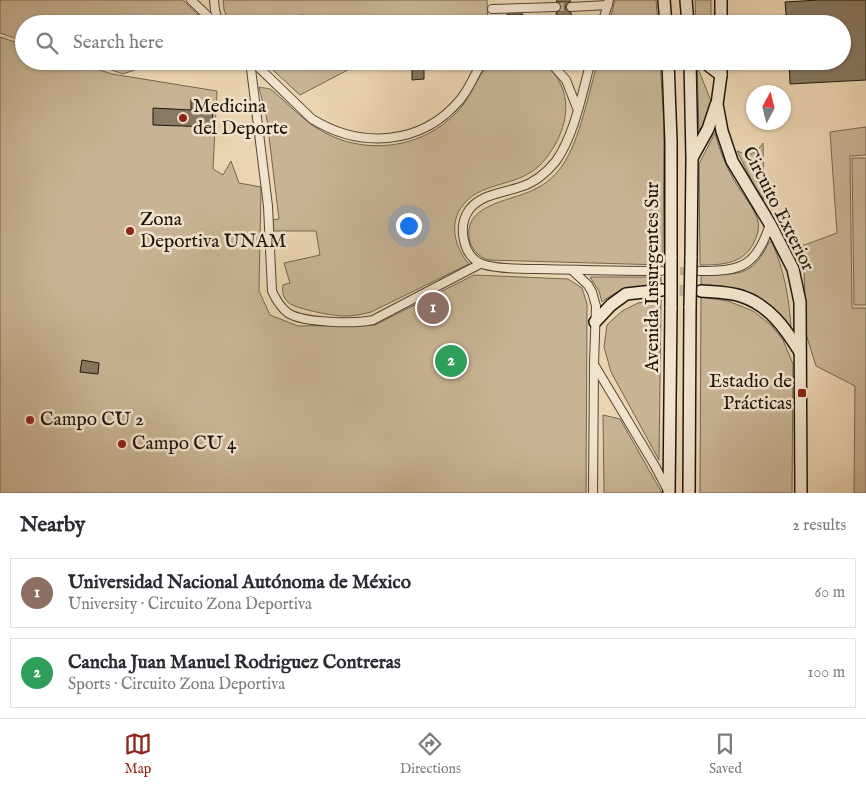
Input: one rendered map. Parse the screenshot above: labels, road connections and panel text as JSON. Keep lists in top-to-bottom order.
{
  "streets": {
    "main road": ["Circuito Exterior", "Avenida Insurgentes Sur"]
  },
  "places": {
    "other": [
      "Medicina del Deporte",
      "Zona Deportiva UNAM",
      "Campo CU 2",
      "Campo CU 4"
    ],
    "transit": ["Estadio de Prácticas"]
  },
  "north": "top",
  "page": {
    "search": "Search here",
    "pins": ["1", "2"],
    "heading": ["Nearby", "2 results"],
    "list": [
      {
        "mark": "1",
        "name": "Universidad Nacional Autónoma de México",
        "note": "University · Circuito Zona Deportiva",
        "value": "60 m"
      },
      {
        "mark": "2",
        "name": "Cancha Juan Manuel Rodriguez Contreras",
        "note": "Sports · Circuito Zona Deportiva",
        "value": "100 m"
      }
    ],
    "nav": ["Map", "Directions", "Saved"]
  }
}
